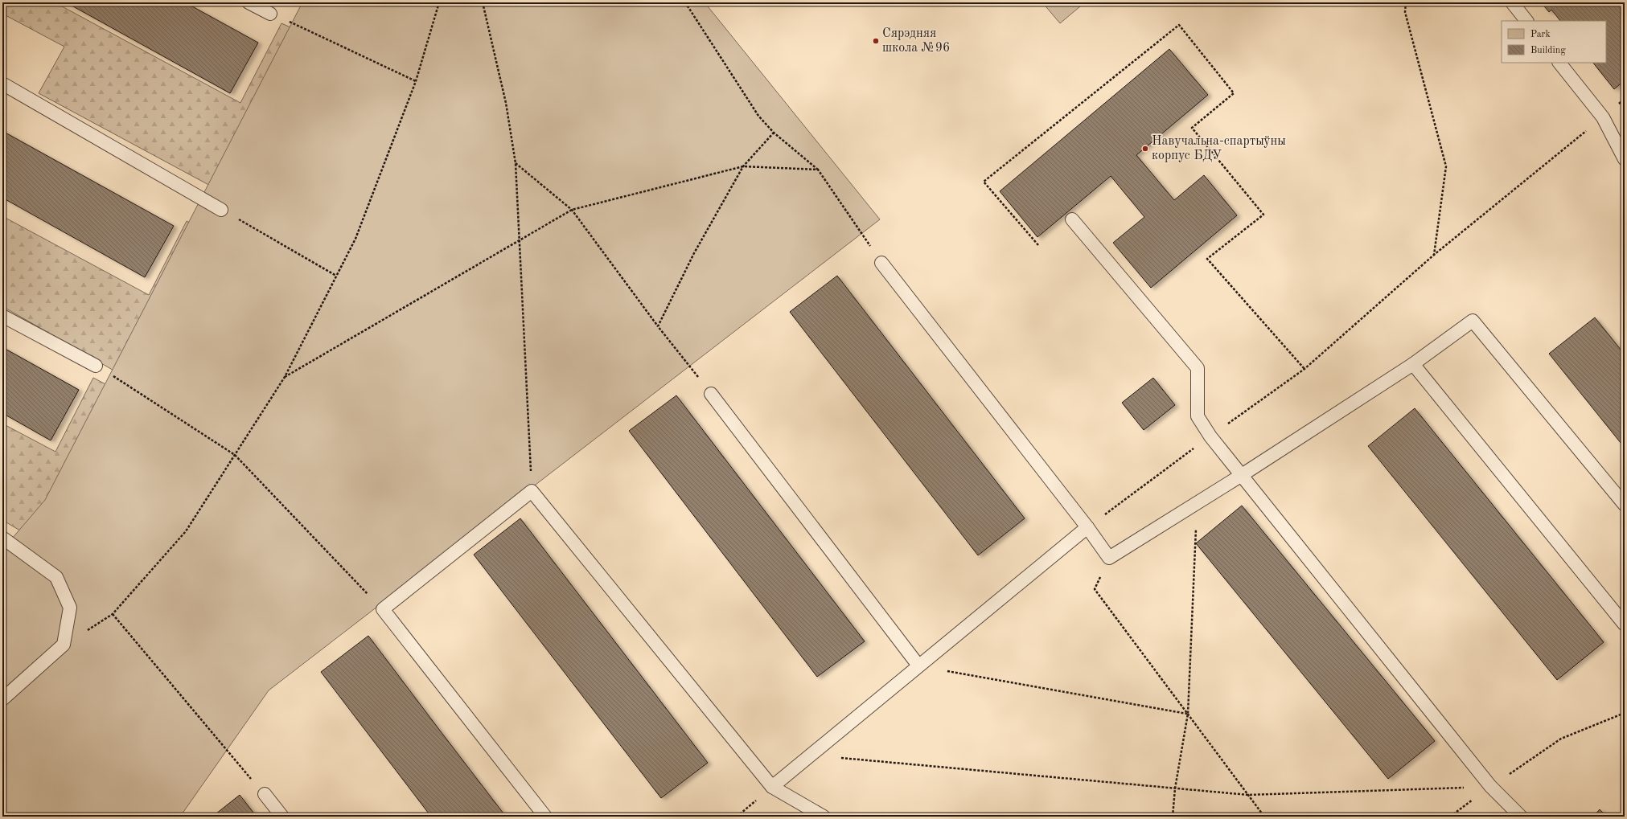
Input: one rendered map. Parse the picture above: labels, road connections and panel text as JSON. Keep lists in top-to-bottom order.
{
  "places": ["Сярэдняя школа №96", "Навучальна-спартыўны корпус БДУ"],
  "legend": ["Park", "Building"]
}
